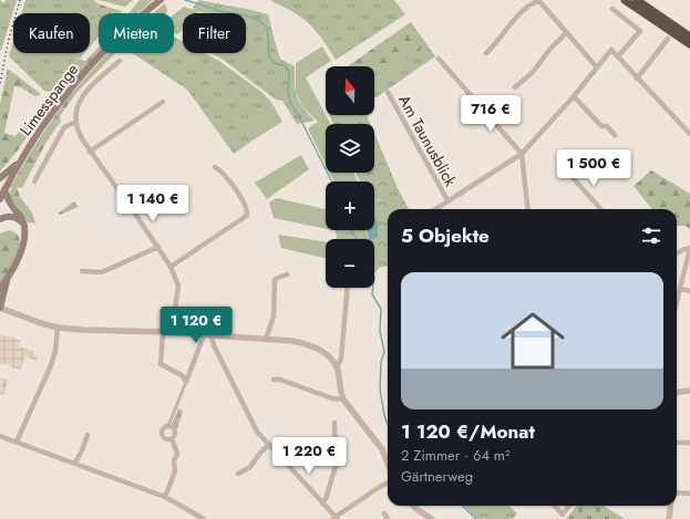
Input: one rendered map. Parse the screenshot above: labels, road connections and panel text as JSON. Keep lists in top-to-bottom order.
{
  "streets": {
    "main road": ["Limesspange"],
    "street": ["Am Taunusblick"]
  },
  "north": "top",
  "page": {
    "chip": ["Kaufen", "Mieten", "Filter"],
    "map_buttons": ["+", "−"],
    "price": [
      "716 €",
      "1 500 €",
      "1 140 €",
      "1 120 €",
      "1 220 €"
    ],
    "heading": "5 Objekte",
    "list": [
      {
        "name": "1 120 €/Monat",
        "note": "2 Zimmer · 64 m² · Gärtnerweg"
      }
    ]
  }
}
